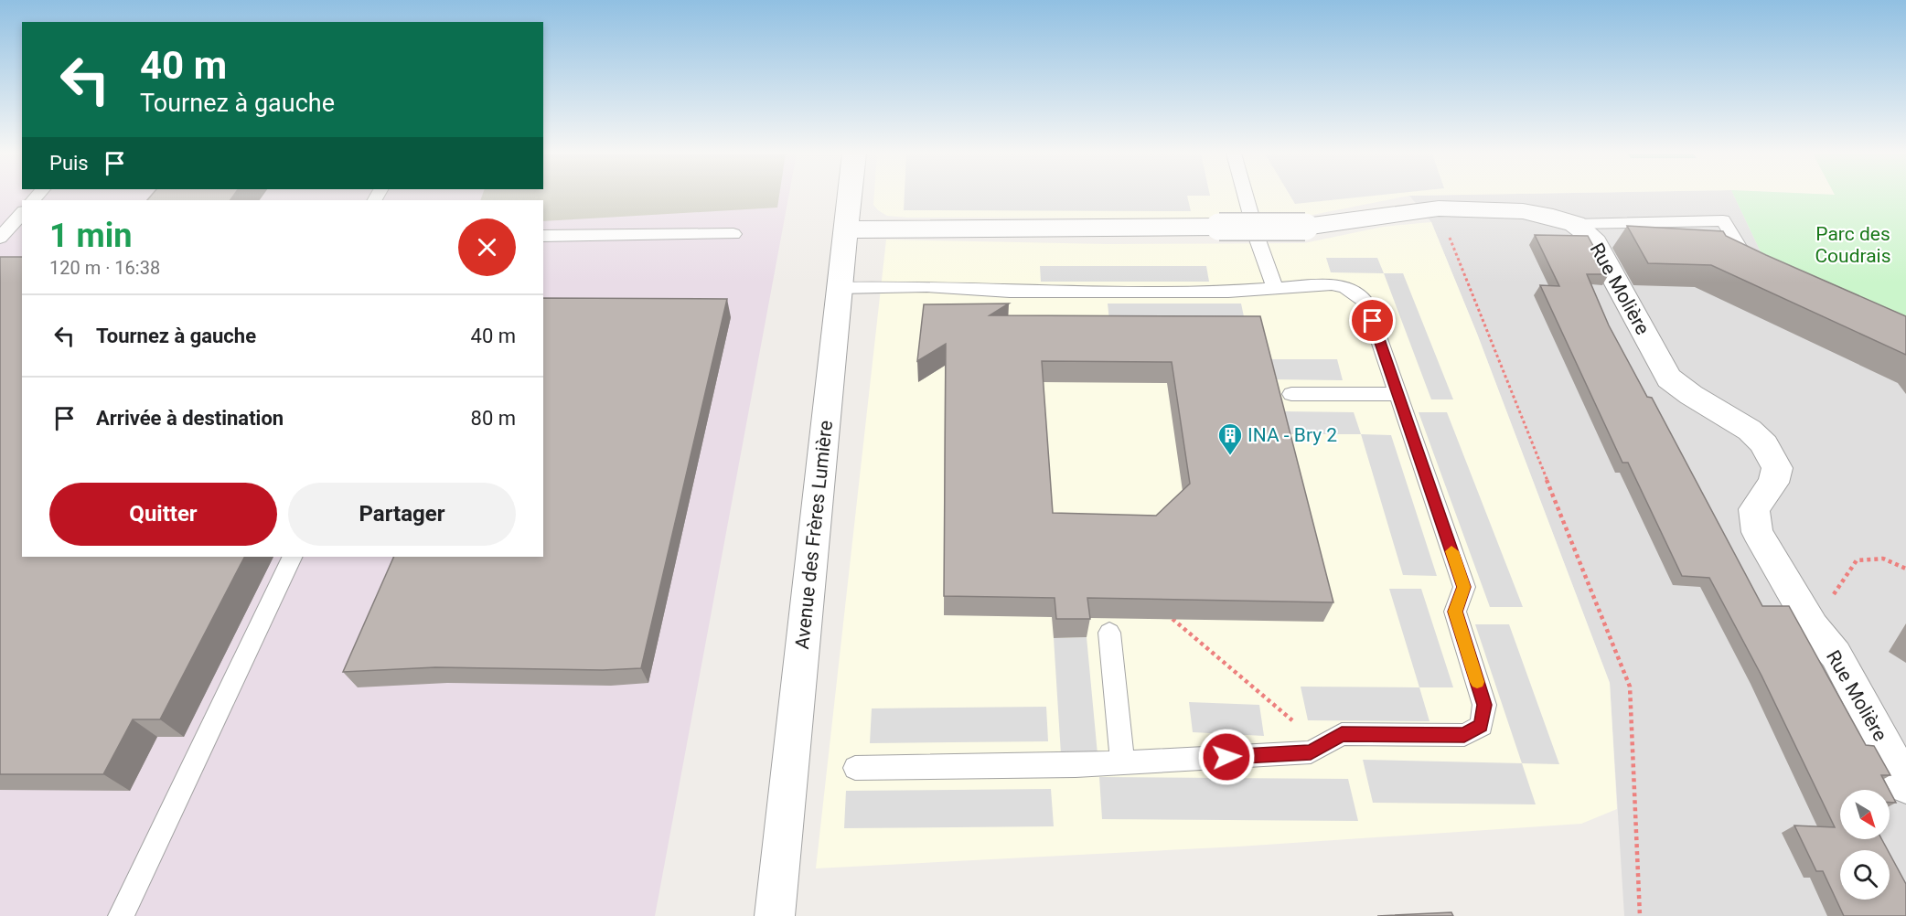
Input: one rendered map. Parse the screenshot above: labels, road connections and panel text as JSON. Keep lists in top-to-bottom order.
{
  "streets": {
    "street": ["Rue Molière", "Avenue des Frères Lumière"]
  },
  "crossings": [
    ["Rue Molière", "Avenue des Frères Lumière"]
  ],
  "parks": ["Parc des Coudrais"],
  "places": {
    "building": ["INA - Bry 2"]
  },
  "north": "bottom right",
  "page": {
    "turn": ["40 m", "Tournez à gauche"],
    "then": "Puis",
    "heading": ["1 min", "120 m · 16:38"],
    "list": [
      {
        "name": "Tournez à gauche",
        "value": "40 m"
      },
      {
        "name": "Arrivée à destination",
        "value": "80 m"
      }
    ],
    "buttons": ["Quitter", "Partager"]
  }
}
